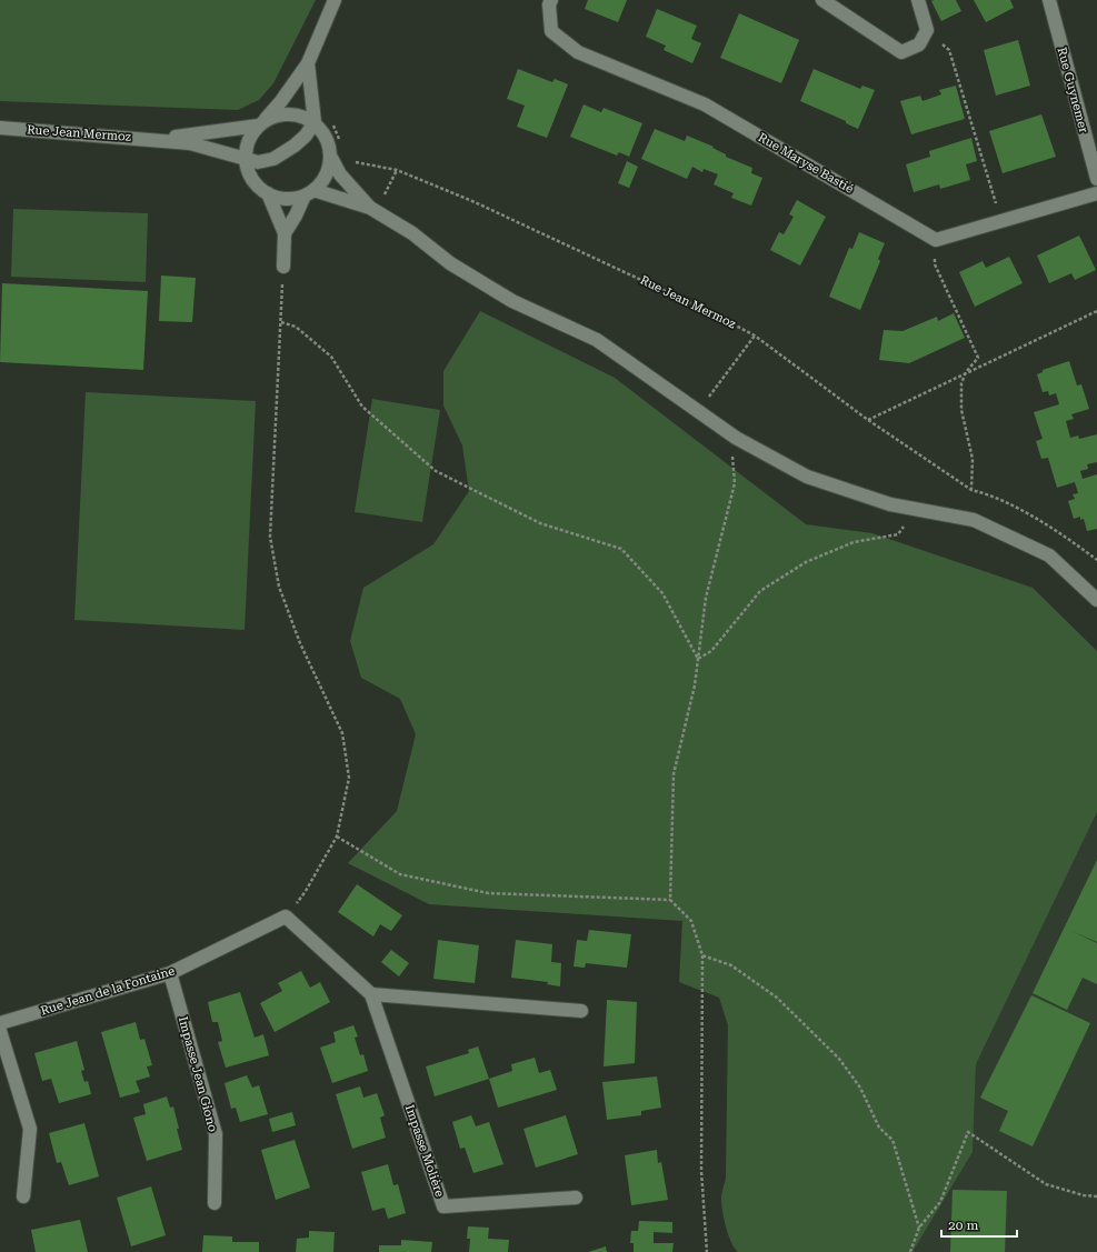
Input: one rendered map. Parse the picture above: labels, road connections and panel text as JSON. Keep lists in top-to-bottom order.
{
  "streets": {
    "street": [
      "Rue Guynemer",
      "Rue Jean Mermoz",
      "Rue Maryse Bastié",
      "Rue Jean de la Fontaine",
      "Impasse Jean Giono",
      "Impasse Molière"
    ]
  },
  "crossings": [
    ["Rue Jean de la Fontaine", "Impasse Jean Giono"],
    ["Rue Jean de la Fontaine", "Impasse Molière"]
  ],
  "scale_bar": "20 m"
}
